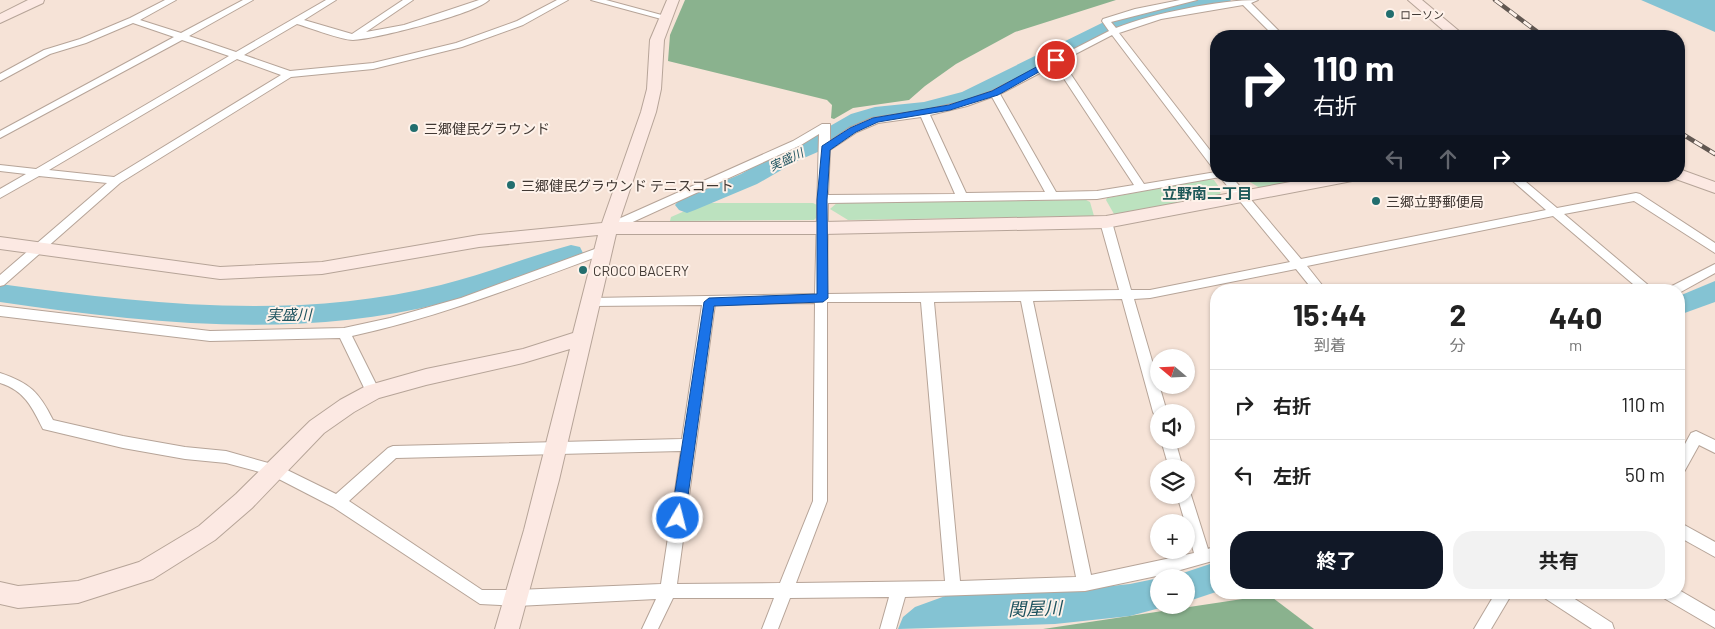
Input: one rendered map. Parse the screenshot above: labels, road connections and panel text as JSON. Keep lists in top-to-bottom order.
{
  "districts": ["立野南二丁目"],
  "water": ["実盛川", "関屋川"],
  "places": [
    "ローソン",
    "三郷健民グラウンド",
    "三郷健民グラウンド テニスコート",
    "三郷立野郵便局",
    "CROCO BACERY"
  ],
  "north": "left",
  "page": {
    "turn": ["110 m", "右折"],
    "eta": [
      "15:44",
      "到着",
      "2",
      "分",
      "440",
      "m"
    ],
    "map_buttons": ["+", "−"],
    "list": [
      {
        "name": "右折",
        "value": "110 m"
      },
      {
        "name": "左折",
        "value": "50 m"
      }
    ],
    "buttons": ["終了", "共有"]
  }
}
